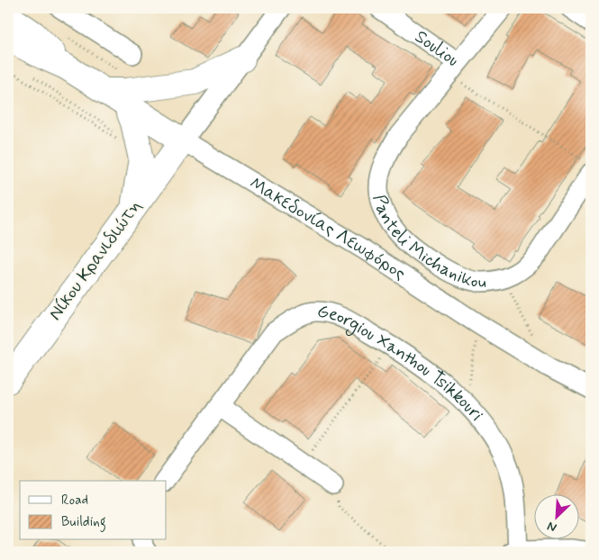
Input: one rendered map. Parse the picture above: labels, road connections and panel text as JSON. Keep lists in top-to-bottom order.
{
  "streets": {
    "main road": ["Μακεδονίας Λεωφόρος", "Νίκου Κρανιδιώτη"],
    "street": ["Souliou", "Panteli Michanikou", "Georgiou Xanthou Tsikkouri"]
  },
  "crossings": [
    ["Souliou", "Panteli Michanikou"],
    ["Μακεδονίας Λεωφόρος", "Νίκου Κρανιδιώτη"]
  ],
  "legend": ["Road", "Building"],
  "north": "bottom left"
}
